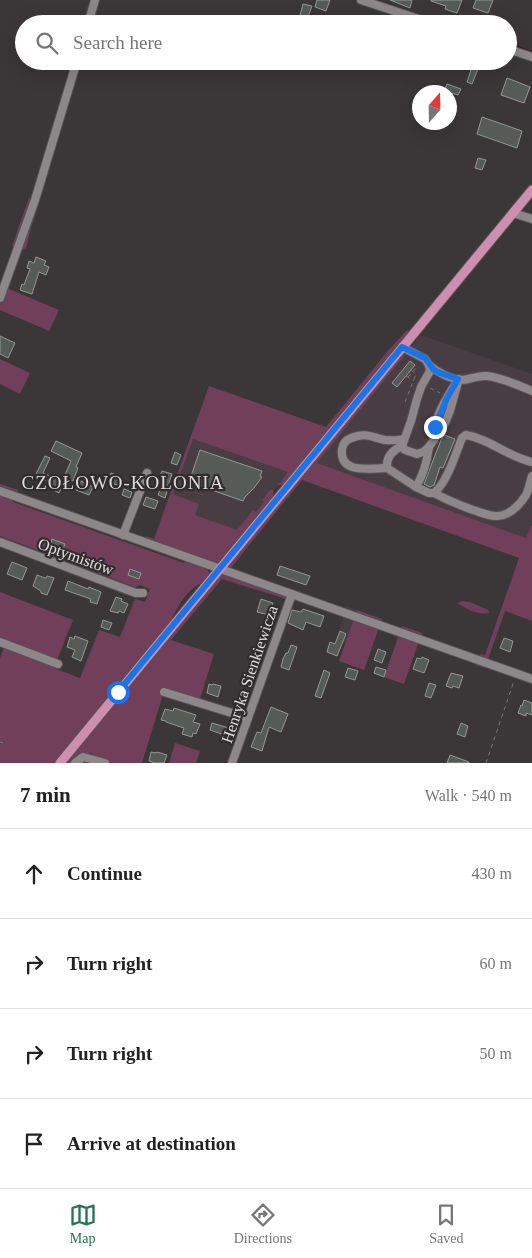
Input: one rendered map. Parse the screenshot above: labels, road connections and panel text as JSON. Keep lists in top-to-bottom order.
{
  "streets": {
    "street": ["Optymistów", "Henryka Sienkiewicza"]
  },
  "districts": ["CZOŁOWO-KOLONIA"],
  "north": "top",
  "page": {
    "search": "Search here",
    "heading": ["7 min", "Walk · 540 m"],
    "list": [
      ["Continue", "430 m"],
      ["Turn right", "60 m"],
      ["Turn right", "50 m"],
      "Arrive at destination"
    ],
    "nav": ["Map", "Directions", "Saved"]
  }
}
